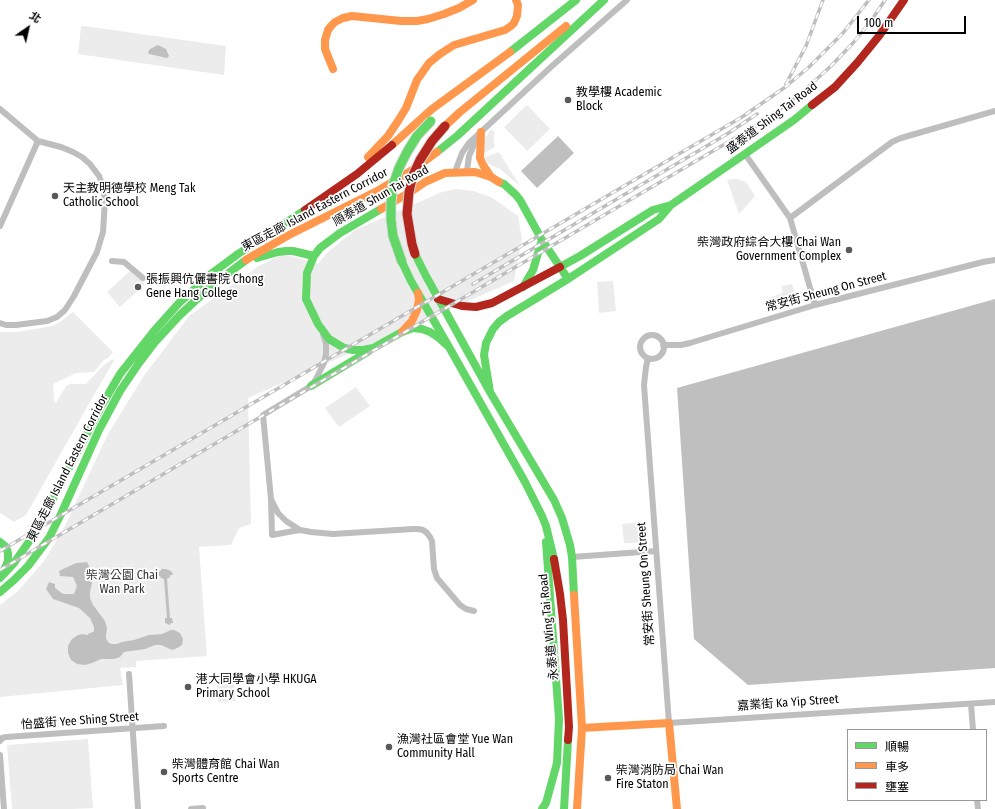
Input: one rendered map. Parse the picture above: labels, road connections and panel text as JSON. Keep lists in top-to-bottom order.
{
  "streets": {
    "main road": [
      "盛泰道 Shing Tai Road",
      "順泰道 Shun Tai Road",
      "東區走廊 Island Eastern Corridor",
      "常安街 Sheung On Street",
      "永泰道 Wing Tai Road",
      "嘉業街 Ka Yip Street"
    ],
    "street": ["怡盛街 Yee Shing Street"]
  },
  "crossings": [
    ["盛泰道 Shing Tai Road", "順泰道 Shun Tai Road"],
    ["盛泰道 Shing Tai Road", "永泰道 Wing Tai Road"],
    ["東區走廊 Island Eastern Corridor", "永泰道 Wing Tai Road"],
    ["常安街 Sheung On Street", "嘉業街 Ka Yip Street"],
    ["永泰道 Wing Tai Road", "嘉業街 Ka Yip Street"]
  ],
  "parks": ["柴灣公園 Chai Wan Park"],
  "places": [
    "教學樓 Academic Block",
    "天主教明德學校 Meng Tak Catholic School",
    "柴灣政府綜合大樓 Chai Wan Government Complex",
    "張振興伉儷書院 Chong Gene Hang College",
    "港大同學會小學 HKUGA Primary School",
    "漁灣社區會堂 Yue Wan Community Hall",
    "柴灣體育館 Chai Wan Sports Centre",
    "柴灣消防局 Chai Wan Fire Staton"
  ],
  "legend": ["順暢", "車多", "壅塞"],
  "scale_bar": "100 m",
  "north": "top right"
}
